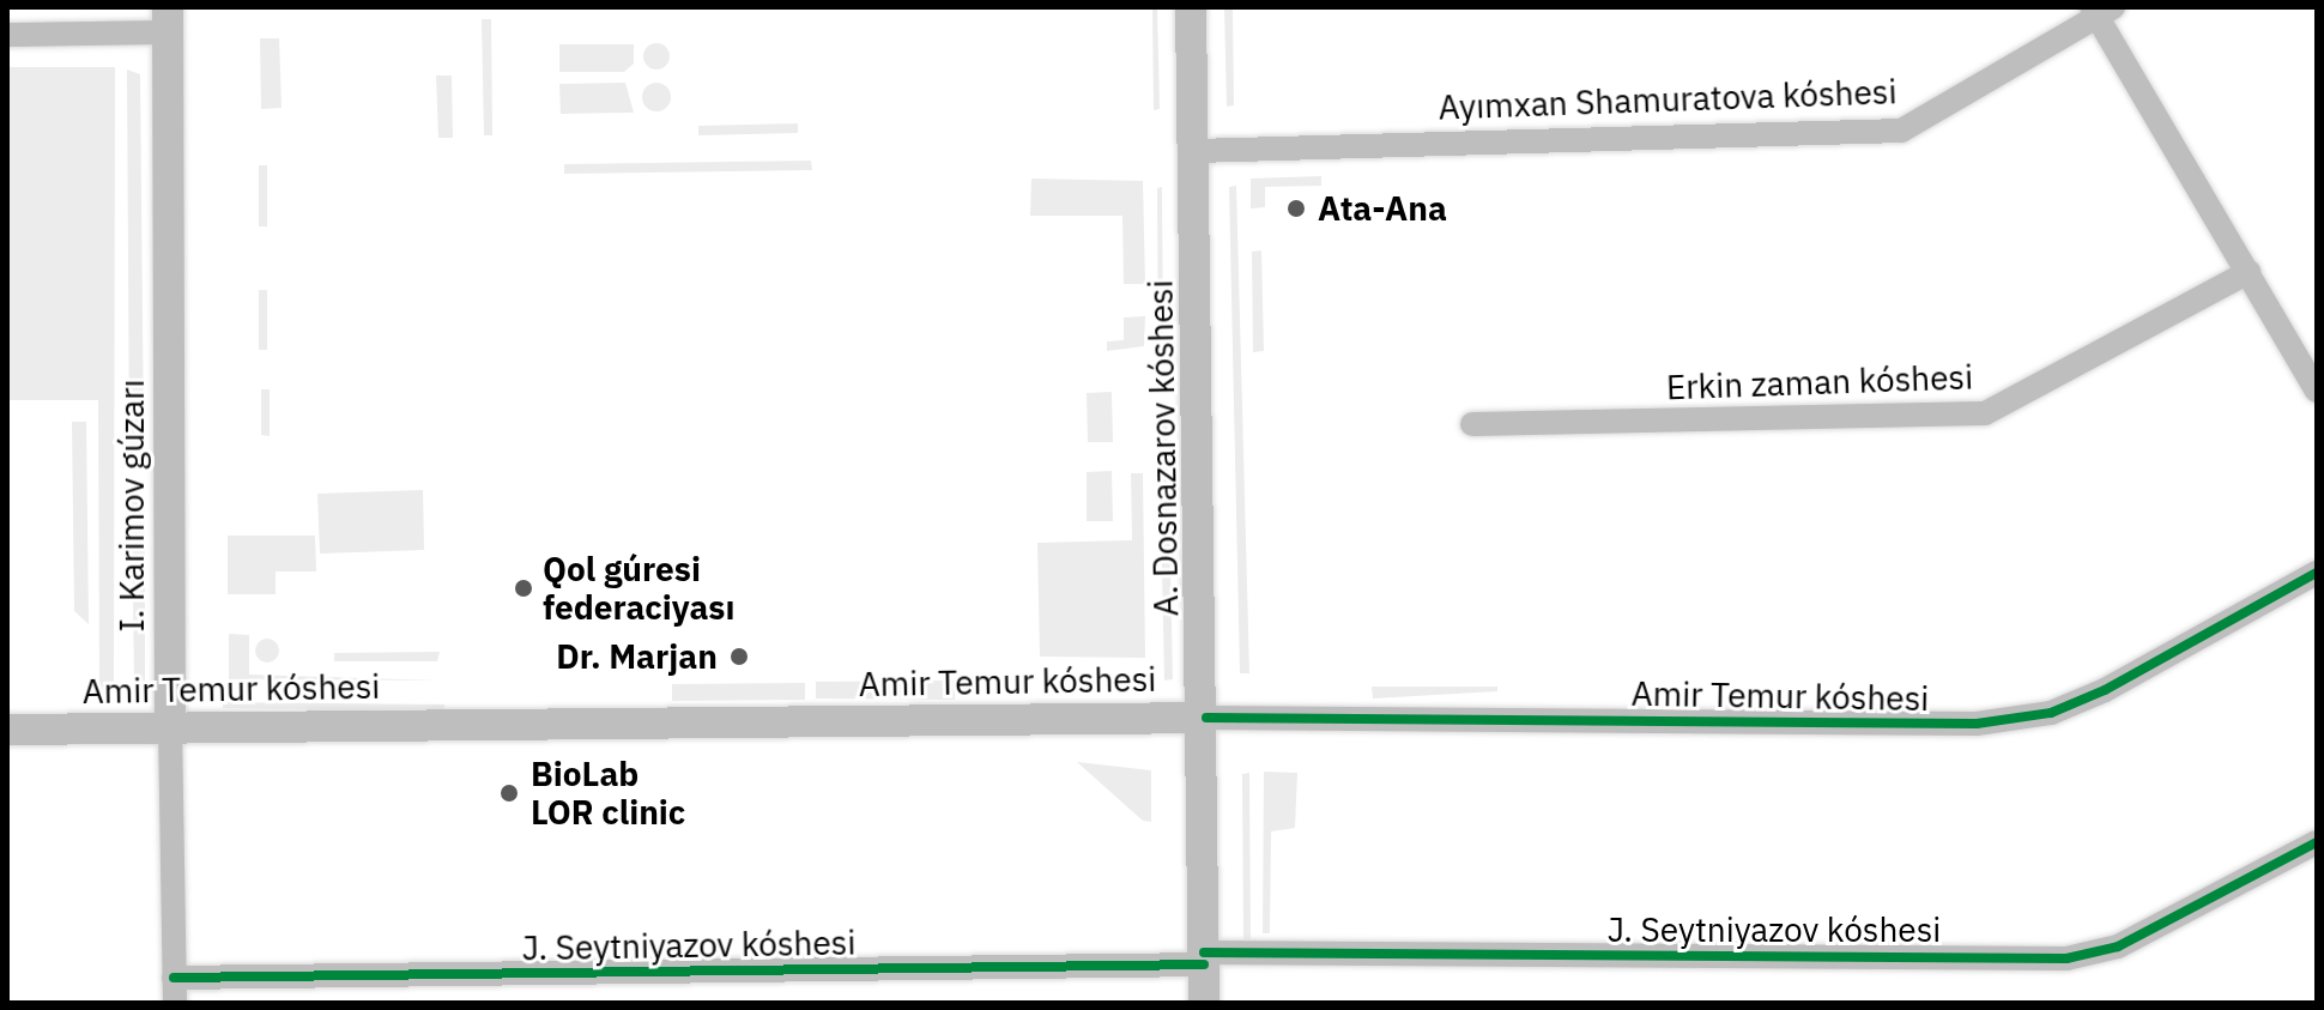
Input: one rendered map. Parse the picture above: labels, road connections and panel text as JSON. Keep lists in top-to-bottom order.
{
  "streets": {
    "main road": ["A. Dosnazarov kóshesi", "I. Karimov gúzarı", "Amir Temur kóshesi"],
    "street": ["Ayımxan Shamuratova kóshesi", "Erkin zaman kóshesi", "J. Seytniyazov kóshesi"]
  },
  "crossings": [
    ["Ayımxan Shamuratova kóshesi", "A. Dosnazarov kóshesi"],
    ["A. Dosnazarov kóshesi", "Amir Temur kóshesi"],
    ["A. Dosnazarov kóshesi", "J. Seytniyazov kóshesi"],
    ["I. Karimov gúzarı", "Amir Temur kóshesi"],
    ["I. Karimov gúzarı", "J. Seytniyazov kóshesi"]
  ],
  "places": [
    "Ata-Ana",
    "Qol gúresi federaciyası",
    "Dr. Marjan",
    "BioLab LOR clinic"
  ]
}
